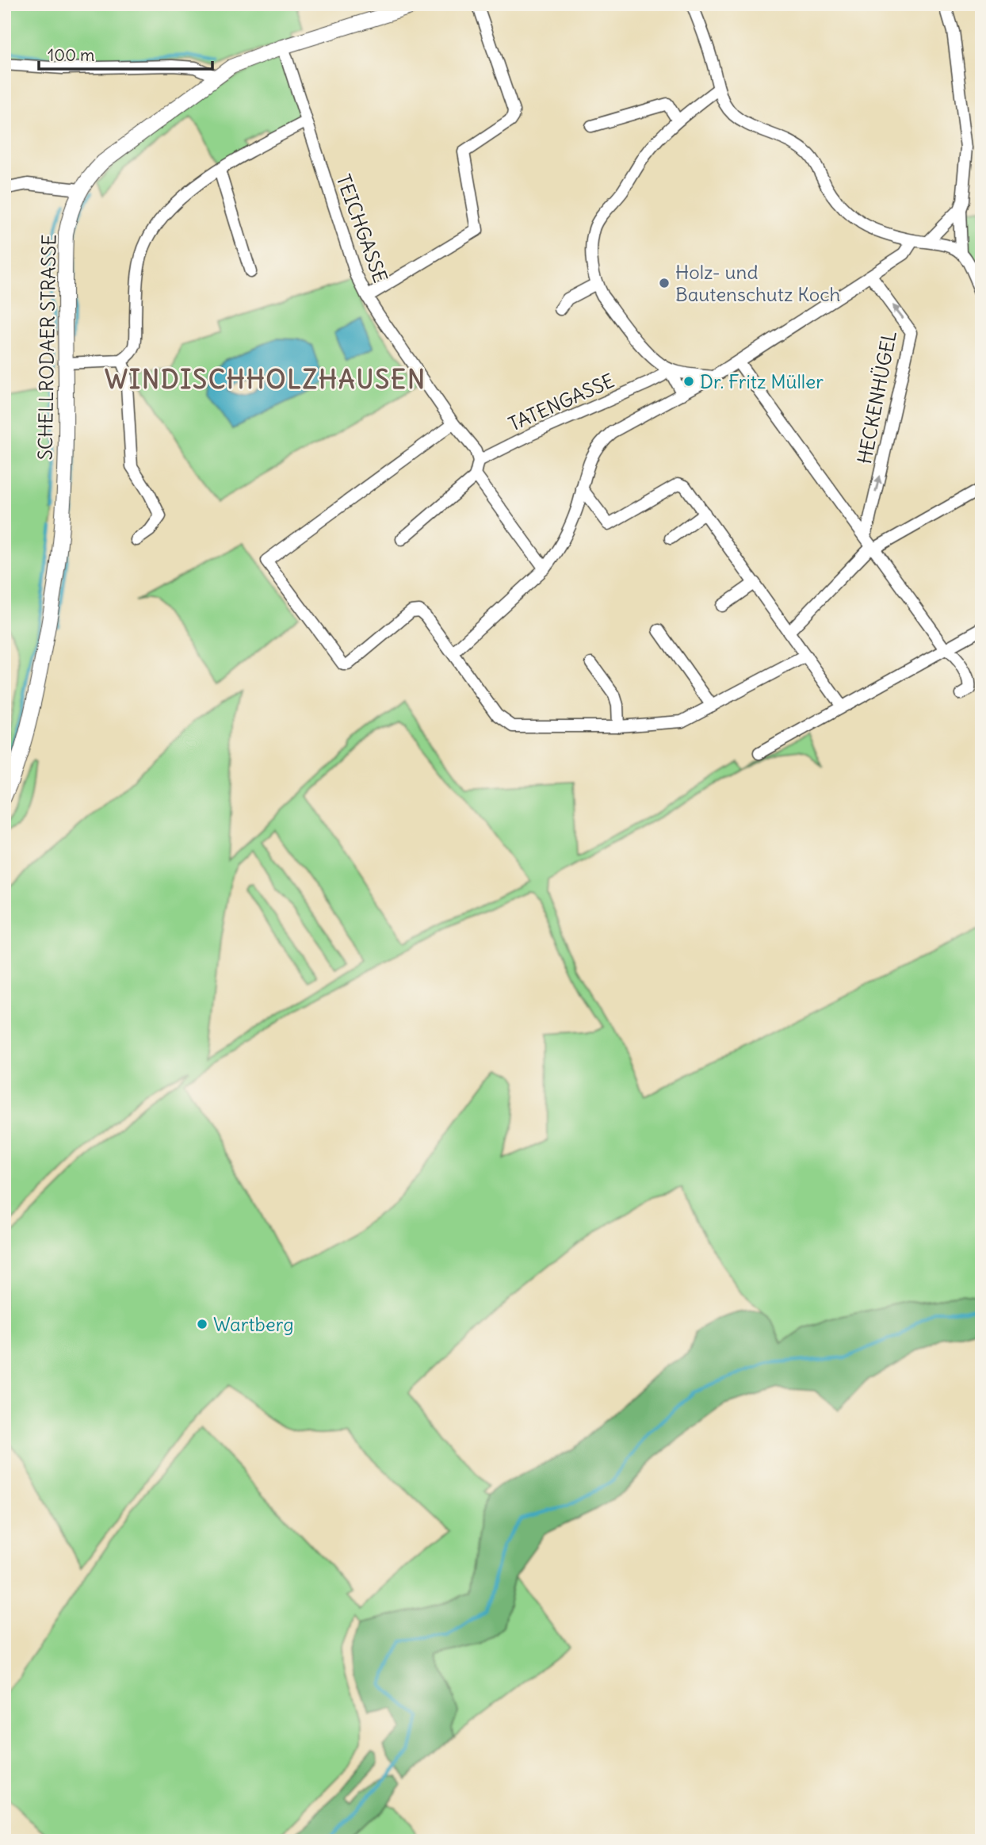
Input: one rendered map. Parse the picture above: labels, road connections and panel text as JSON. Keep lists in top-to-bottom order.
{
  "streets": {
    "street": [
      "TEICHGASSE",
      "SCHELLRODAER STRASSE",
      "HECKENHÜGEL",
      "TATENGASSE"
    ]
  },
  "crossings": [
    ["TEICHGASSE", "SCHELLRODAER STRASSE"],
    ["TEICHGASSE", "TATENGASSE"]
  ],
  "one_way": ["HECKENHÜGEL"],
  "districts": ["WINDISCHHOLZHAUSEN"],
  "places": ["Holz- und Bautenschutz Koch", "Dr. Fritz Müller", "Wartberg"],
  "scale_bar": "100 m"
}
